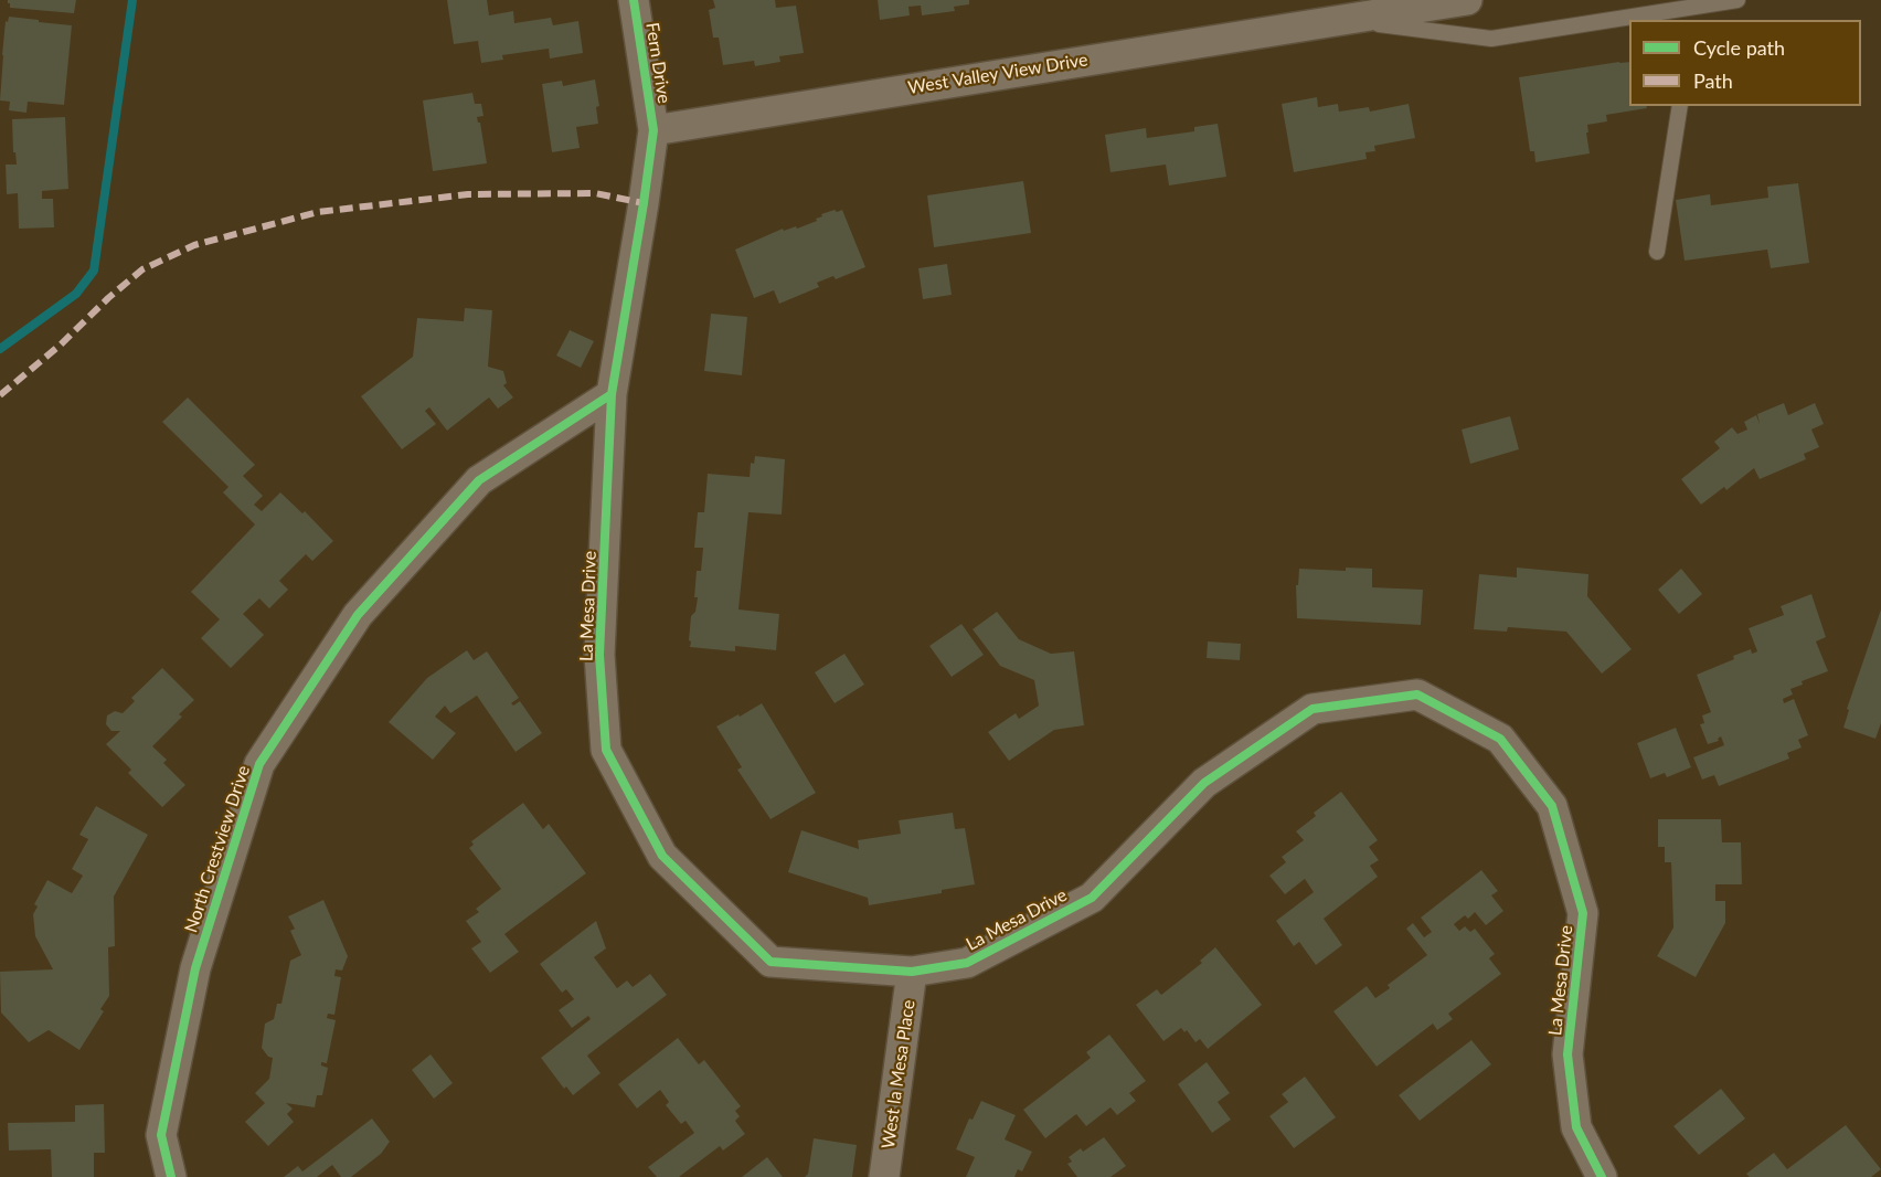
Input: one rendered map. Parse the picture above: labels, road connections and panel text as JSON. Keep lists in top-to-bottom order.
{
  "streets": {
    "street": [
      "Fern Drive",
      "West Valley View Drive",
      "La Mesa Drive",
      "North Crestview Drive",
      "West la Mesa Place"
    ]
  },
  "crossings": [
    ["Fern Drive", "West Valley View Drive"],
    ["Fern Drive", "La Mesa Drive"],
    ["West Valley View Drive", "La Mesa Drive"],
    ["La Mesa Drive", "North Crestview Drive"],
    ["La Mesa Drive", "West la Mesa Place"]
  ],
  "legend": ["Cycle path", "Path"]
}
